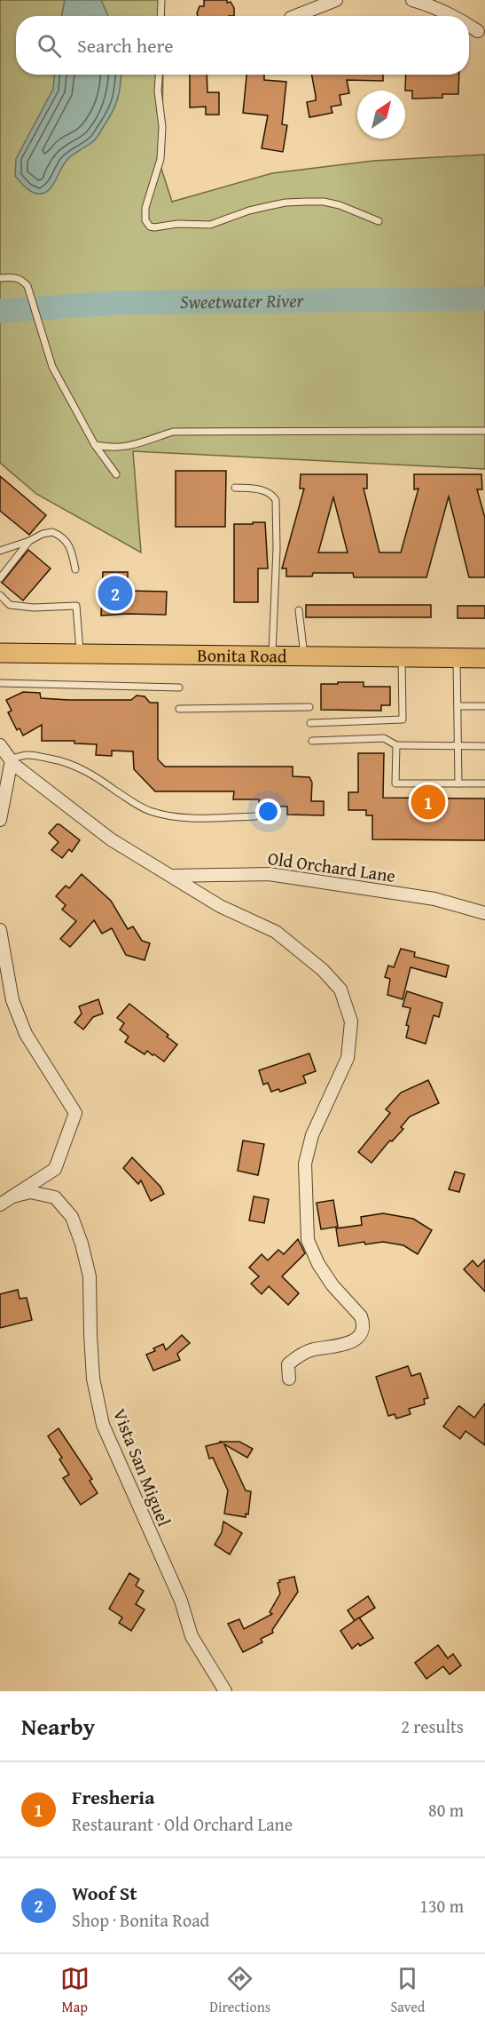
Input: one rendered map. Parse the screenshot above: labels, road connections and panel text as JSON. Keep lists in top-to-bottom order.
{
  "streets": {
    "main road": ["Bonita Road"],
    "street": ["Old Orchard Lane", "Vista San Miguel"]
  },
  "water": ["Sweetwater River"],
  "north": "top right",
  "page": {
    "search": "Search here",
    "pins": ["2", "1"],
    "heading": ["Nearby", "2 results"],
    "list": [
      {
        "mark": "1",
        "name": "Fresheria",
        "note": "Restaurant · Old Orchard Lane",
        "value": "80 m"
      },
      {
        "mark": "2",
        "name": "Woof St",
        "note": "Shop · Bonita Road",
        "value": "130 m"
      }
    ],
    "nav": ["Map", "Directions", "Saved"]
  }
}
